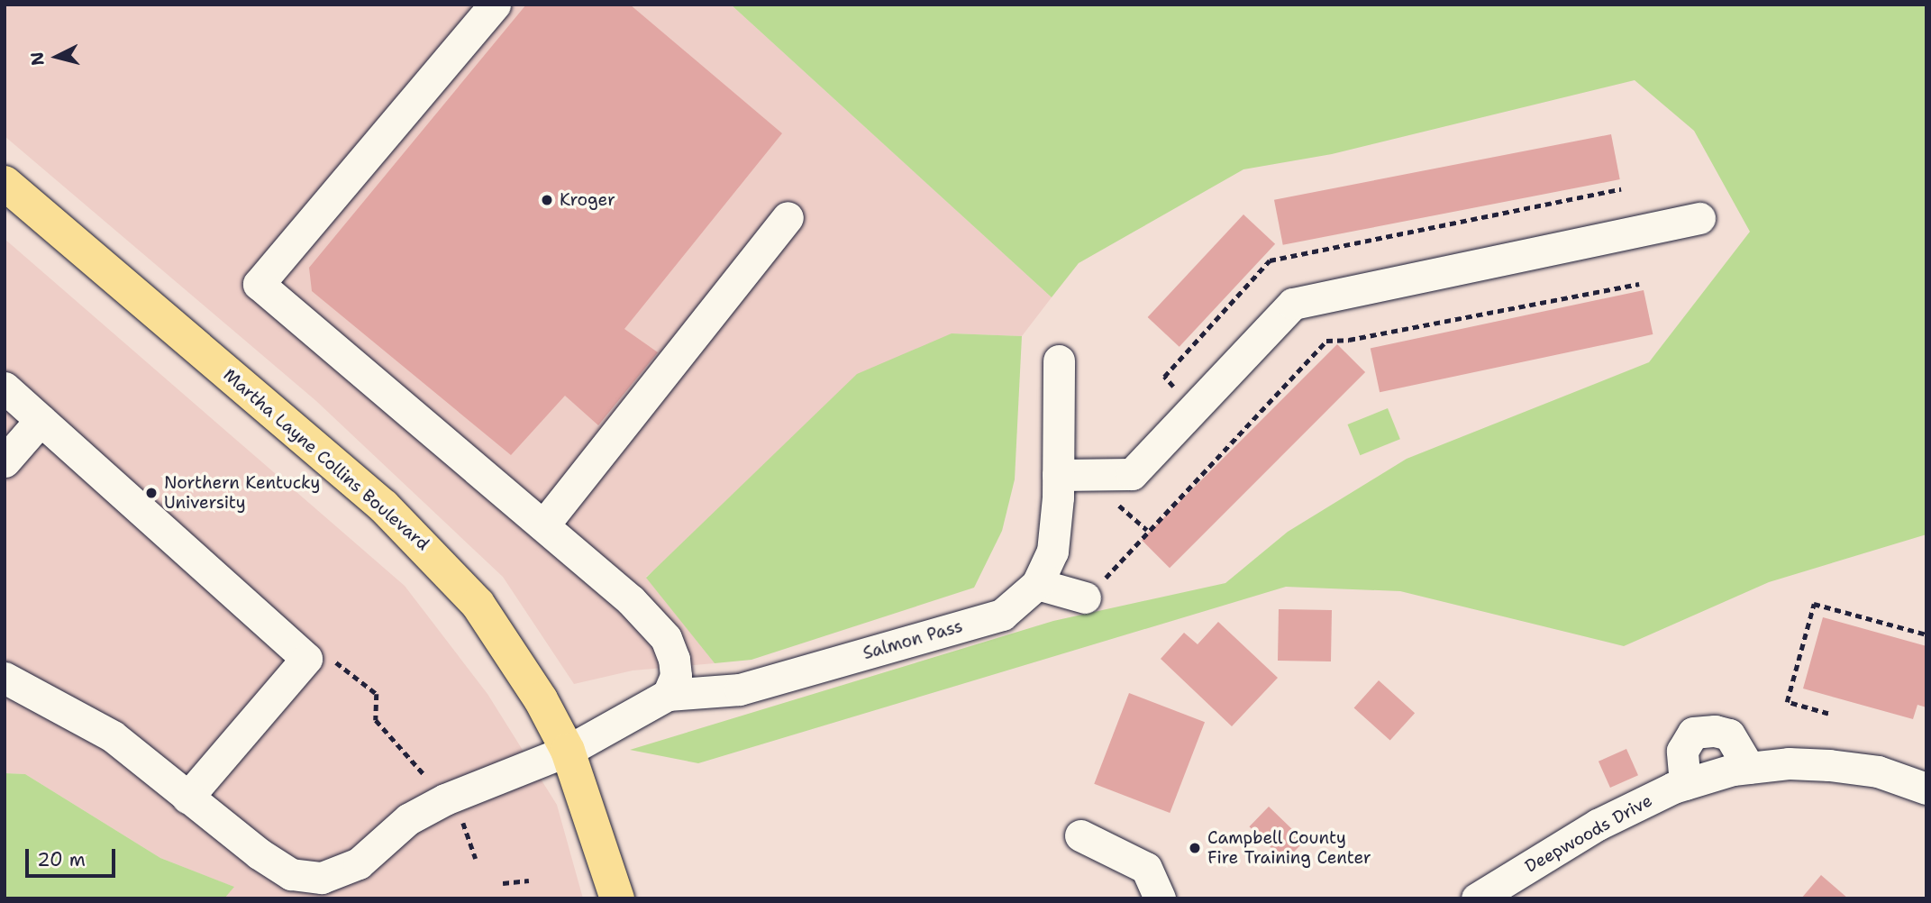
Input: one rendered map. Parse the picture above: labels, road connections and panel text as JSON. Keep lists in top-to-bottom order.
{
  "streets": {
    "main road": ["Martha Layne Collins Boulevard"],
    "street": ["Salmon Pass", "Deepwoods Drive"]
  },
  "crossings": [
    ["Martha Layne Collins Boulevard", "Salmon Pass"]
  ],
  "places": ["Kroger", "Northern Kentucky University", "Campbell County Fire Training Center"],
  "scale_bar": "20 m",
  "north": "left"
}
